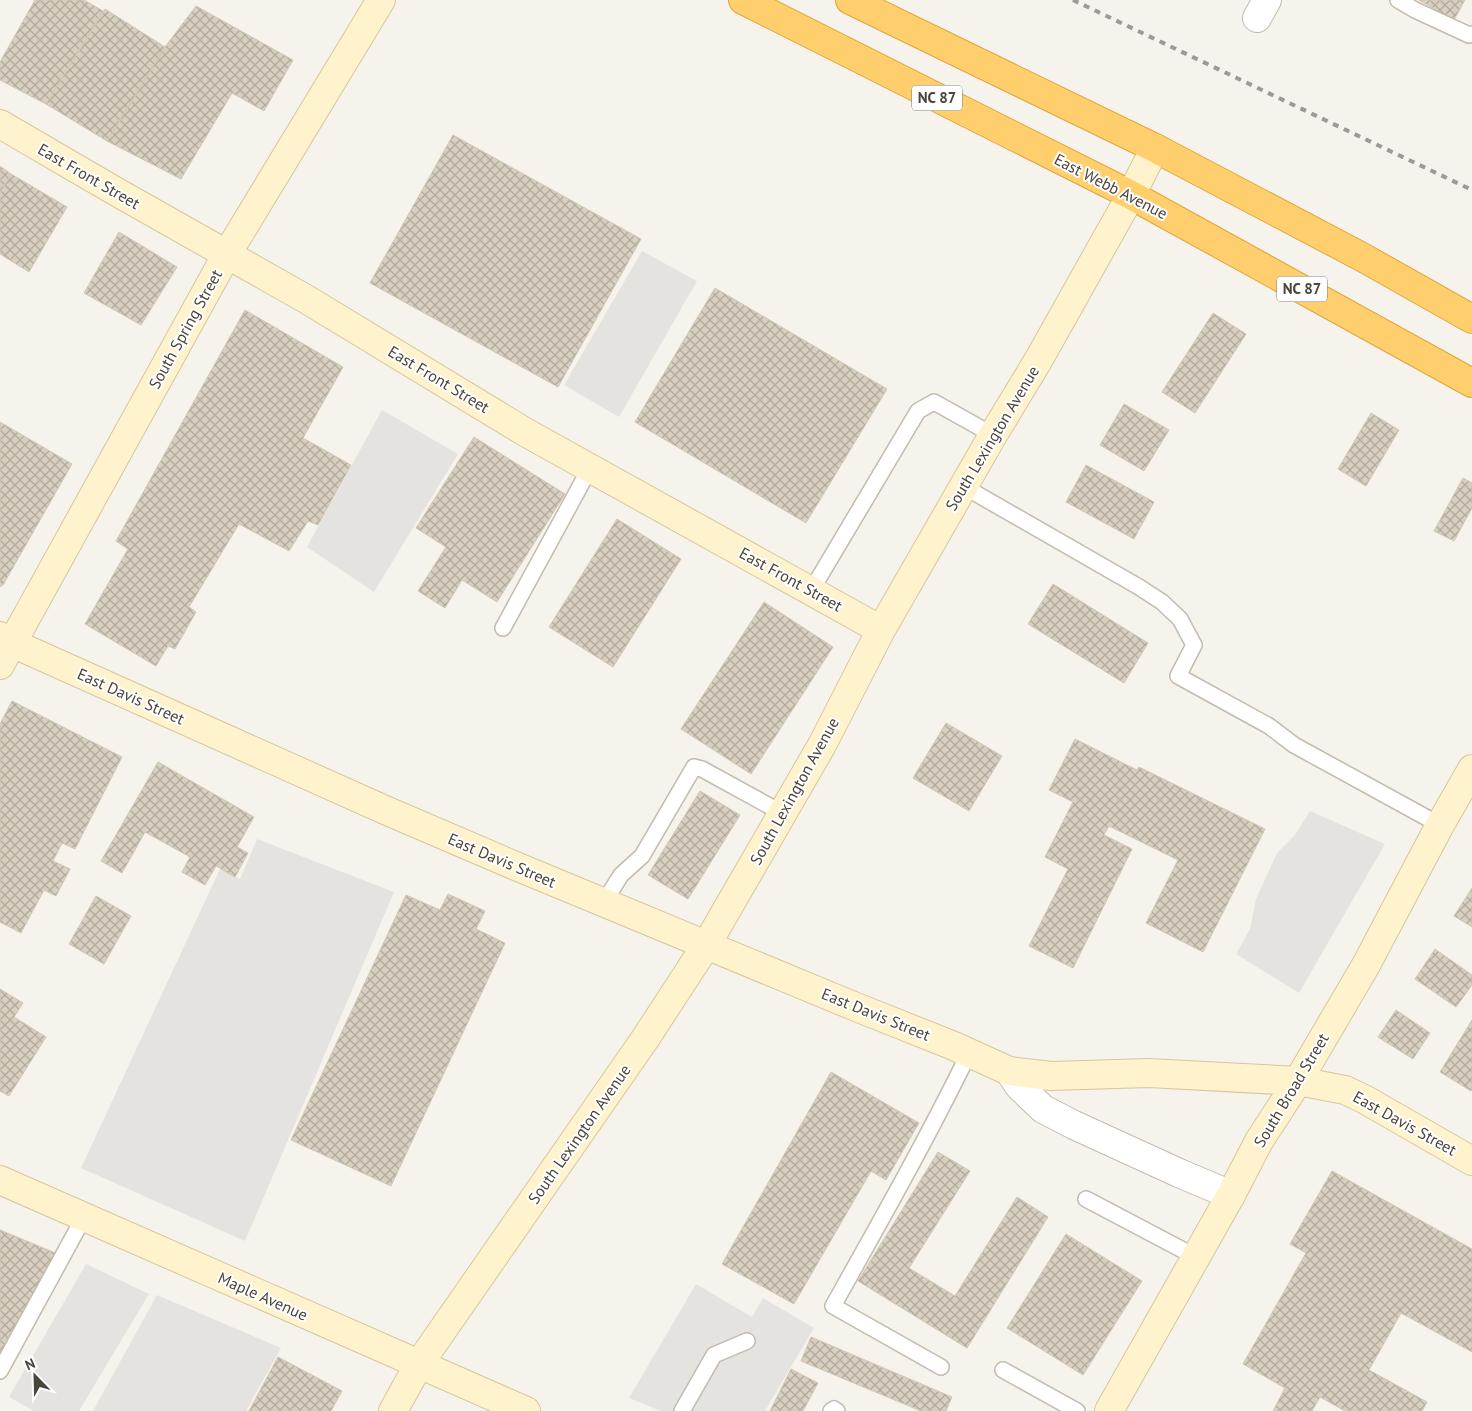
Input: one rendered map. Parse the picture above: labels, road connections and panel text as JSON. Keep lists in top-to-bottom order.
{
  "streets": {
    "highway": ["NC 87", "East Webb Avenue"],
    "street": [
      "East Front Street",
      "South Spring Street",
      "South Lexington Avenue",
      "East Davis Street",
      "South Broad Street",
      "Maple Avenue"
    ]
  },
  "crossings": [
    ["East Front Street", "South Spring Street"],
    ["East Front Street", "South Lexington Avenue"],
    ["East Webb Avenue", "South Lexington Avenue"],
    ["South Spring Street", "East Davis Street"],
    ["South Lexington Avenue", "East Davis Street"],
    ["South Lexington Avenue", "Maple Avenue"],
    ["East Davis Street", "South Broad Street"]
  ],
  "north": "top left"
}
